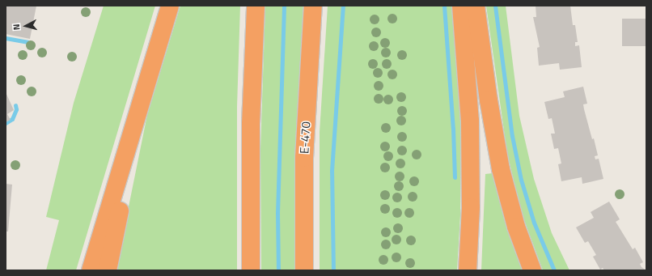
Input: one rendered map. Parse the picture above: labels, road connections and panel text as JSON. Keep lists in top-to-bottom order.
{
  "streets": {
    "highway": ["E-470"]
  },
  "north": "left"
}
